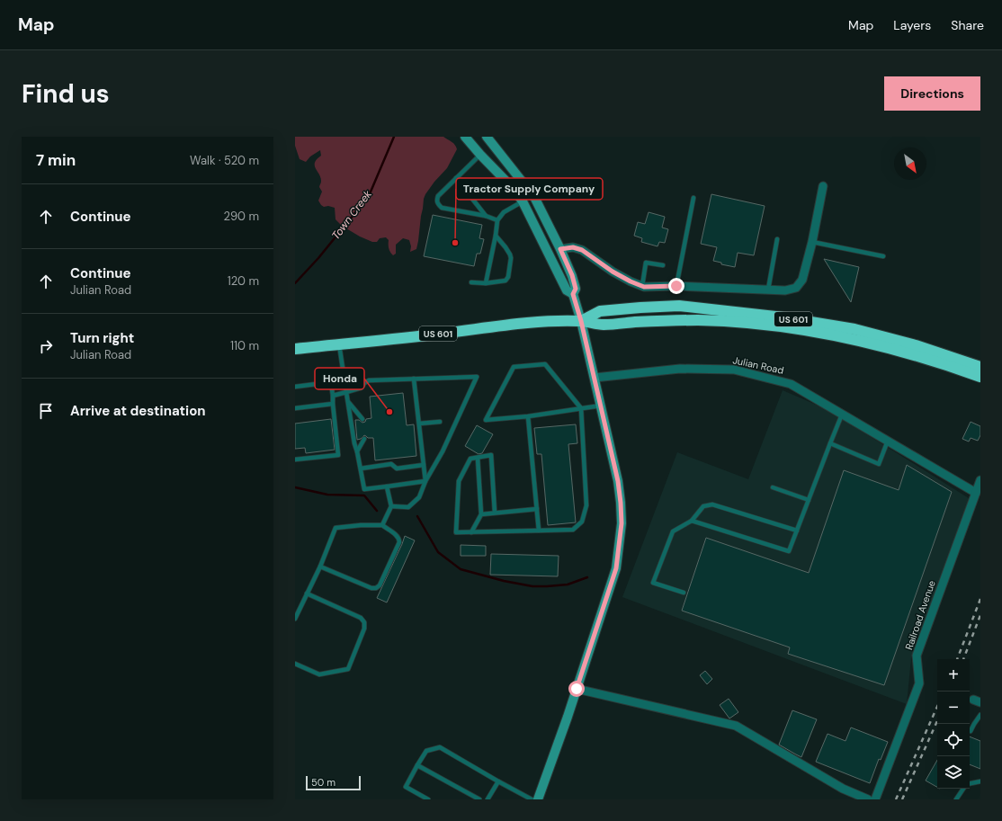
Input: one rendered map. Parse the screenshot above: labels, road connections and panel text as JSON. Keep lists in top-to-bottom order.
{
  "streets": {
    "highway": ["US 601"],
    "street": ["Julian Road", "Railroad Avenue"]
  },
  "crossings": [
    ["Julian Road", "Railroad Avenue"]
  ],
  "water": ["Town Creek"],
  "places": ["Tractor Supply Company", "Honda"],
  "scale_bar": "50 m",
  "north": "bottom right",
  "page": {
    "header": "Map",
    "nav": ["Map", "Layers", "Share"],
    "buttons": "Directions",
    "title": "Find us",
    "heading": ["7 min", "Walk · 520 m"],
    "list": [
      ["Continue", "290 m"],
      ["Continue", "Julian Road", "120 m"],
      ["Turn right", "Julian Road", "110 m"],
      "Arrive at destination"
    ],
    "map_buttons": ["+", "−"],
    "scale": "50 m"
  }
}
